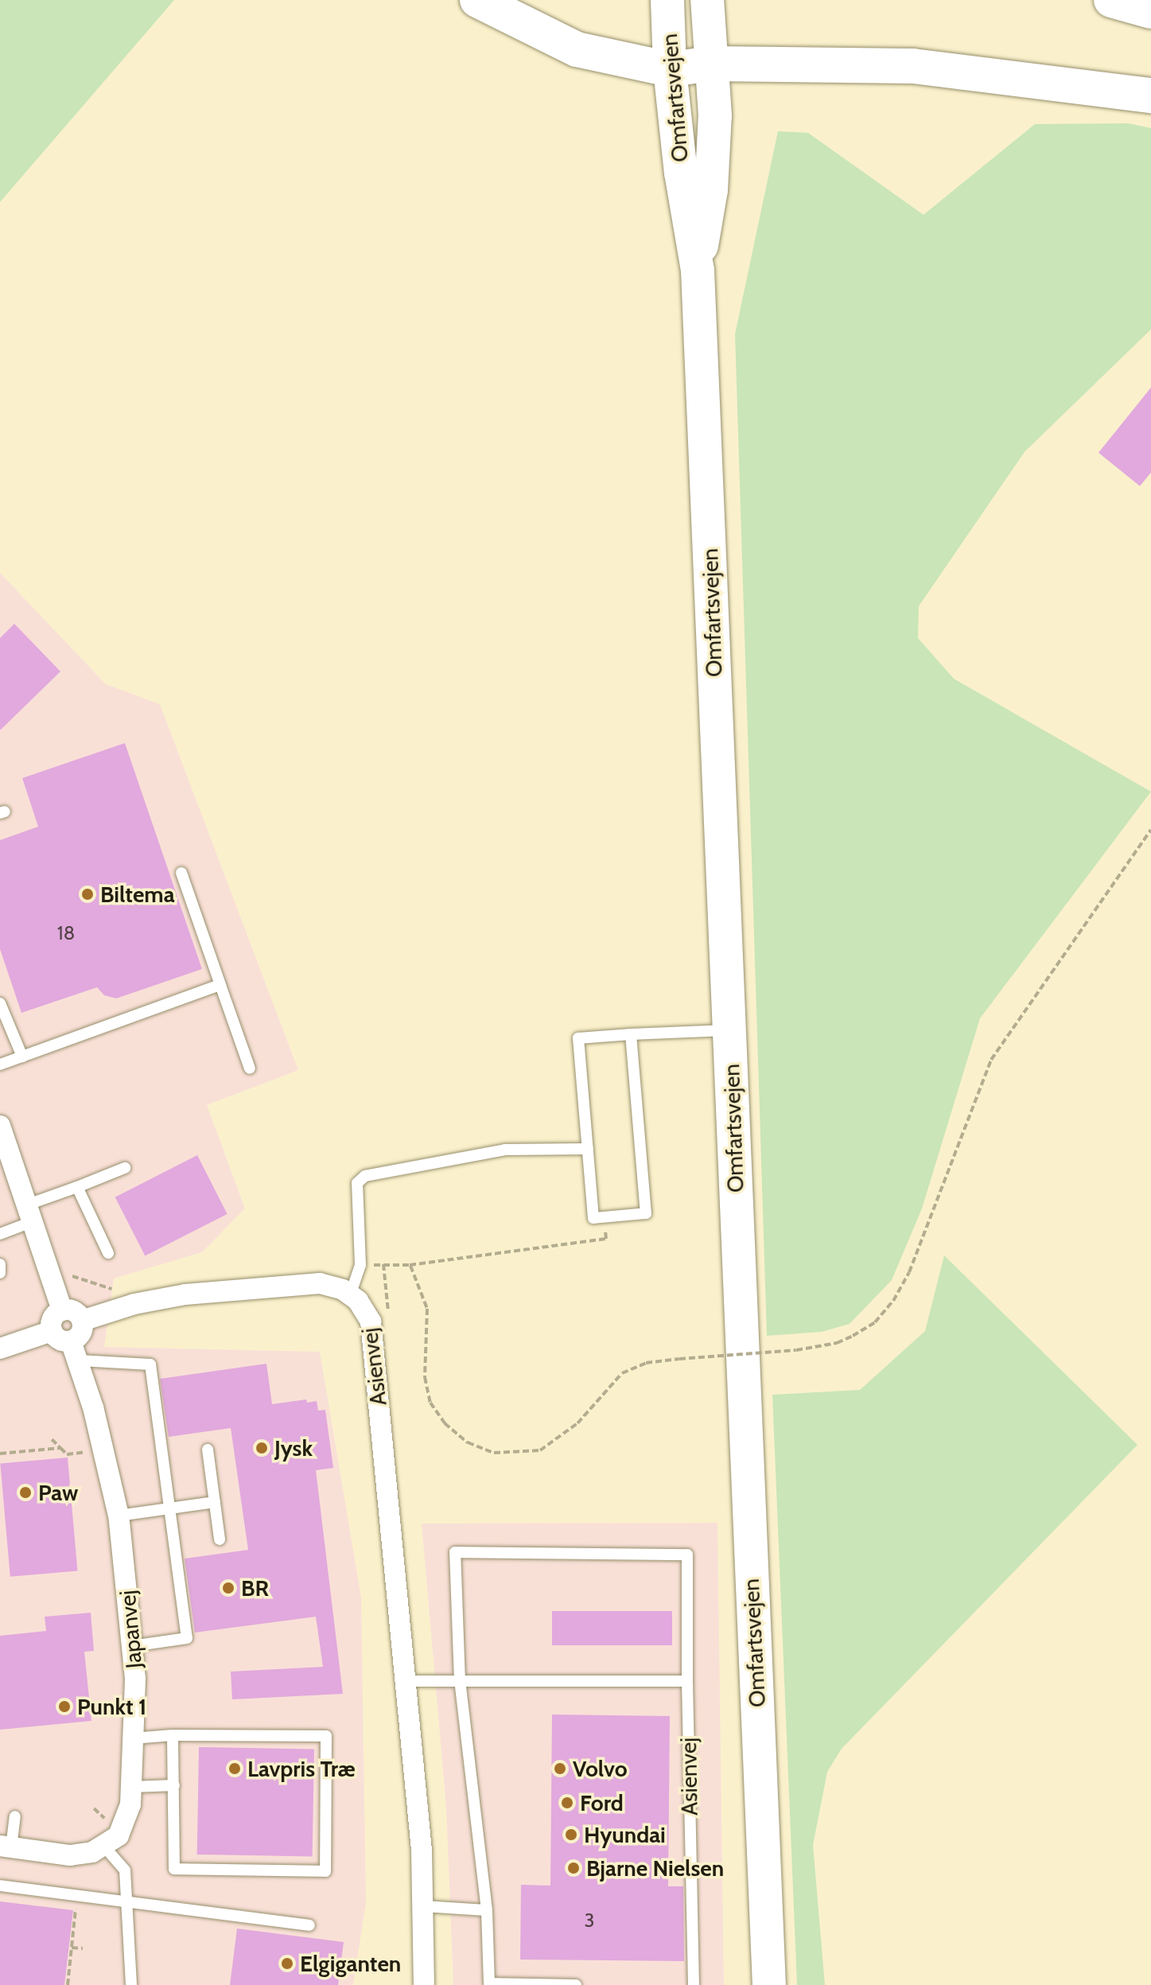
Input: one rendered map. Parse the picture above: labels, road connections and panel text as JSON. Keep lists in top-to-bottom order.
{
  "streets": {
    "main road": ["Omfartsvejen"],
    "street": ["Asienvej", "Japanvej"]
  },
  "places": [
    "Biltema",
    "Jysk",
    "Paw",
    "BR",
    "Punkt 1",
    "Lavpris Træ",
    "Volvo",
    "Ford",
    "Hyundai",
    "Bjarne Nielsen",
    "Elgiganten"
  ],
  "house_numbers": ["18", "3"]
}
